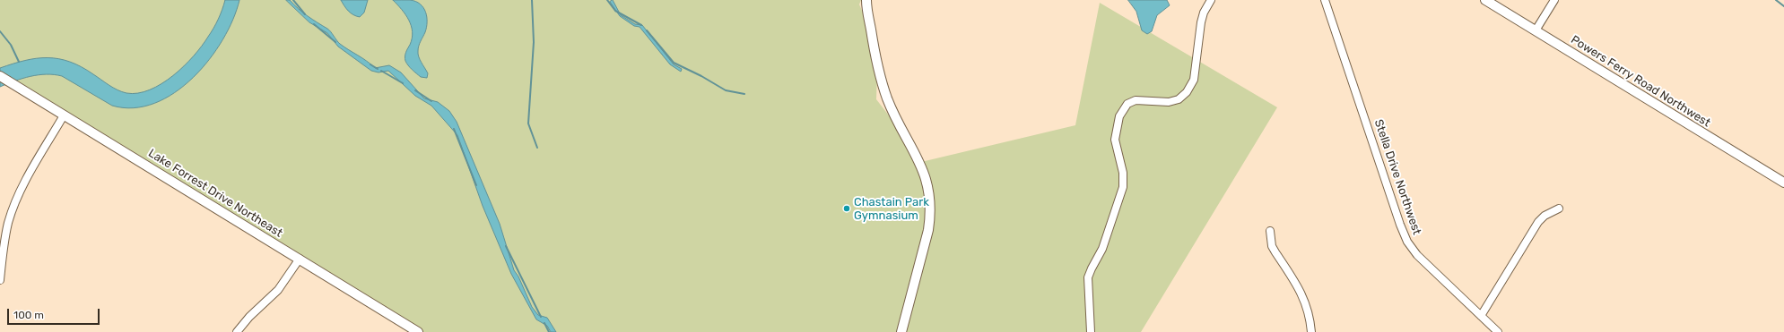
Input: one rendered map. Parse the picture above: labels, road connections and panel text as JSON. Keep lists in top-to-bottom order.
{
  "streets": {
    "street": ["Powers Ferry Road Northwest", "Stella Drive Northwest", "Lake Forrest Drive Northeast"]
  },
  "places": ["Chastain Park Gymnasium"],
  "scale_bar": "100 m"
}
